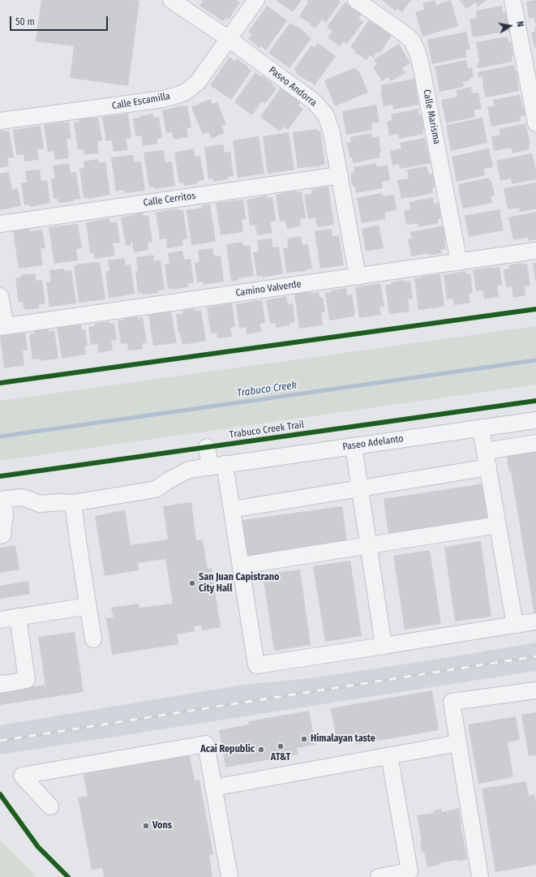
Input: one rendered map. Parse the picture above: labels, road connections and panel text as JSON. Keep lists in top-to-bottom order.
{
  "streets": {
    "street": [
      "Paseo Andorra",
      "Calle Escamilla",
      "Calle Marisma",
      "Calle Cerritos",
      "Camino Valverde",
      "Paseo Adelanto"
    ],
    "cycle path": ["Trabuco Creek Trail"]
  },
  "crossings": [
    ["Paseo Andorra", "Calle Escamilla"],
    ["Paseo Andorra", "Calle Cerritos"],
    ["Paseo Andorra", "Camino Valverde"],
    ["Calle Marisma", "Camino Valverde"]
  ],
  "water": ["Trabuco Creek"],
  "places": [
    "San Juan Capistrano City Hall",
    "Himalayan taste",
    "AT&T",
    "Acai Republic",
    "Vons"
  ],
  "scale_bar": "50 m",
  "north": "right"
}
